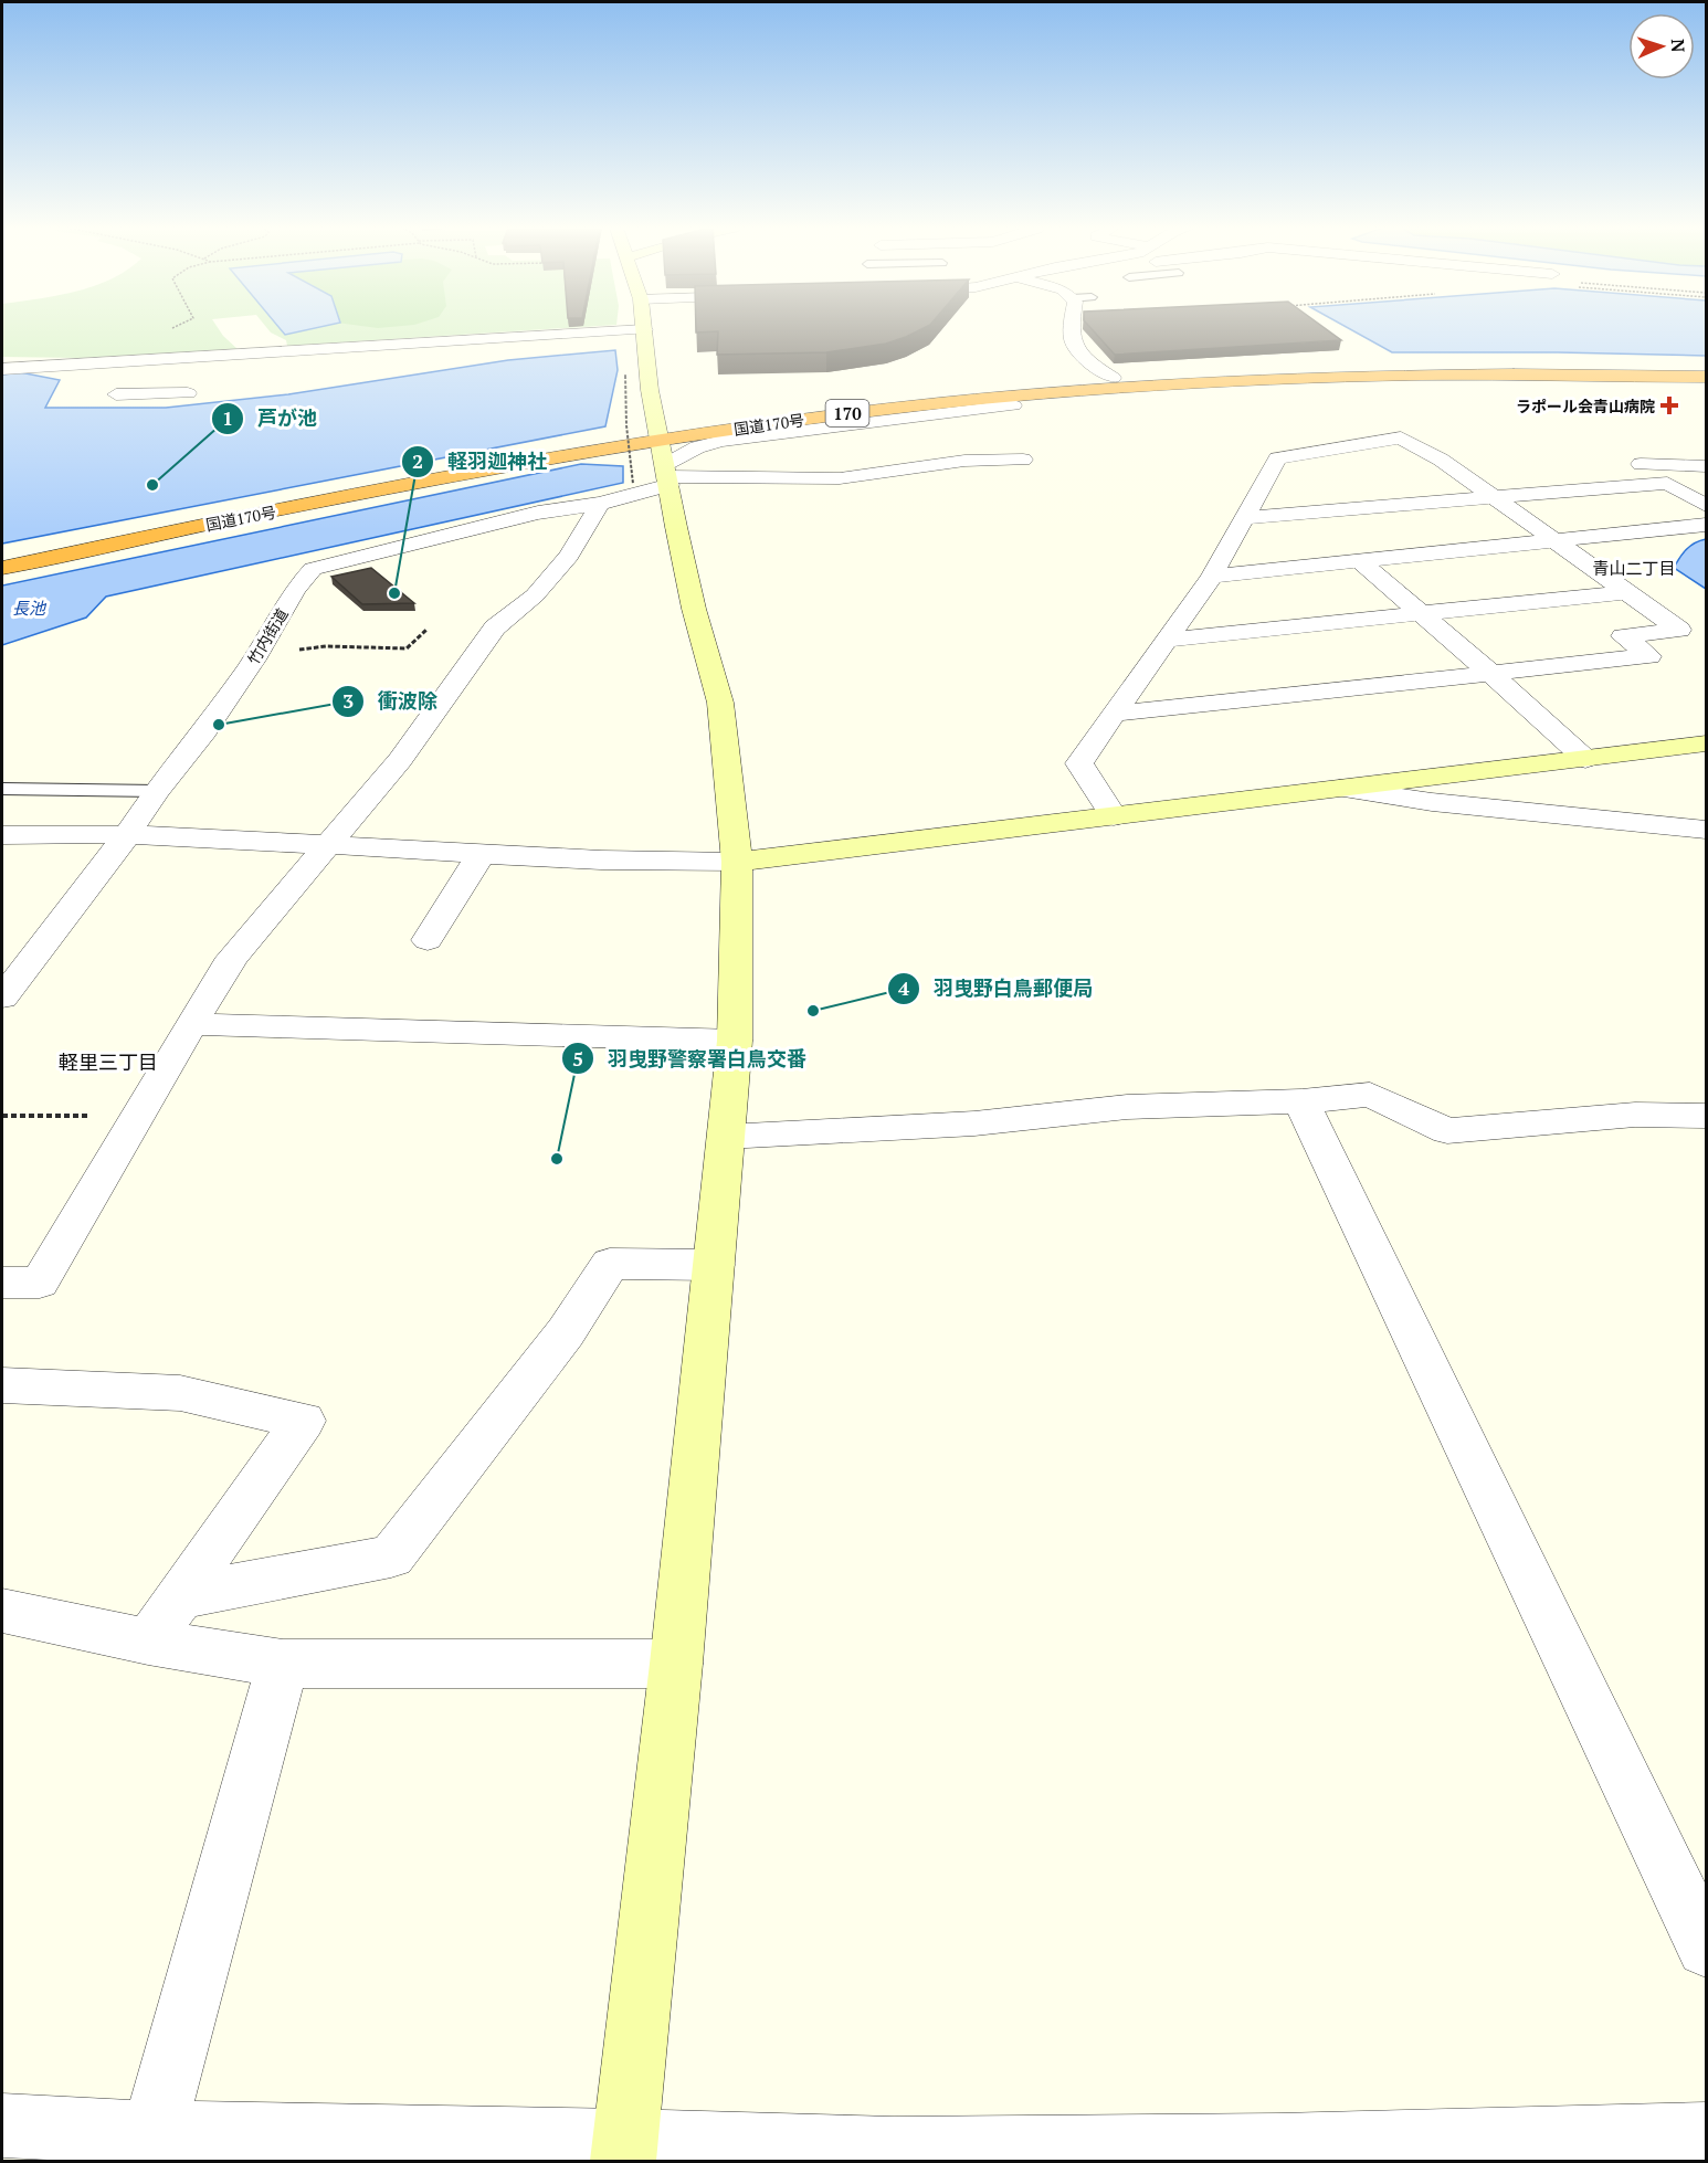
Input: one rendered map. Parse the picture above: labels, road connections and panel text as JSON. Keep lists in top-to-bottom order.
{
  "streets": {
    "highway": ["170", "国道170号"],
    "street": ["竹内街道"]
  },
  "crossings": [
    ["国道170号", "竹内街道"]
  ],
  "districts": ["青山二丁目", "軽里三丁目"],
  "water": ["長池"],
  "places": {
    "health": ["ラポール会青山病院"],
    "other": [
      "芦が池",
      "軽羽迦神社",
      "衝波除",
      "羽曳野白鳥郵便局",
      "羽曳野警察署白鳥交番"
    ]
  },
  "north": "right"
}
